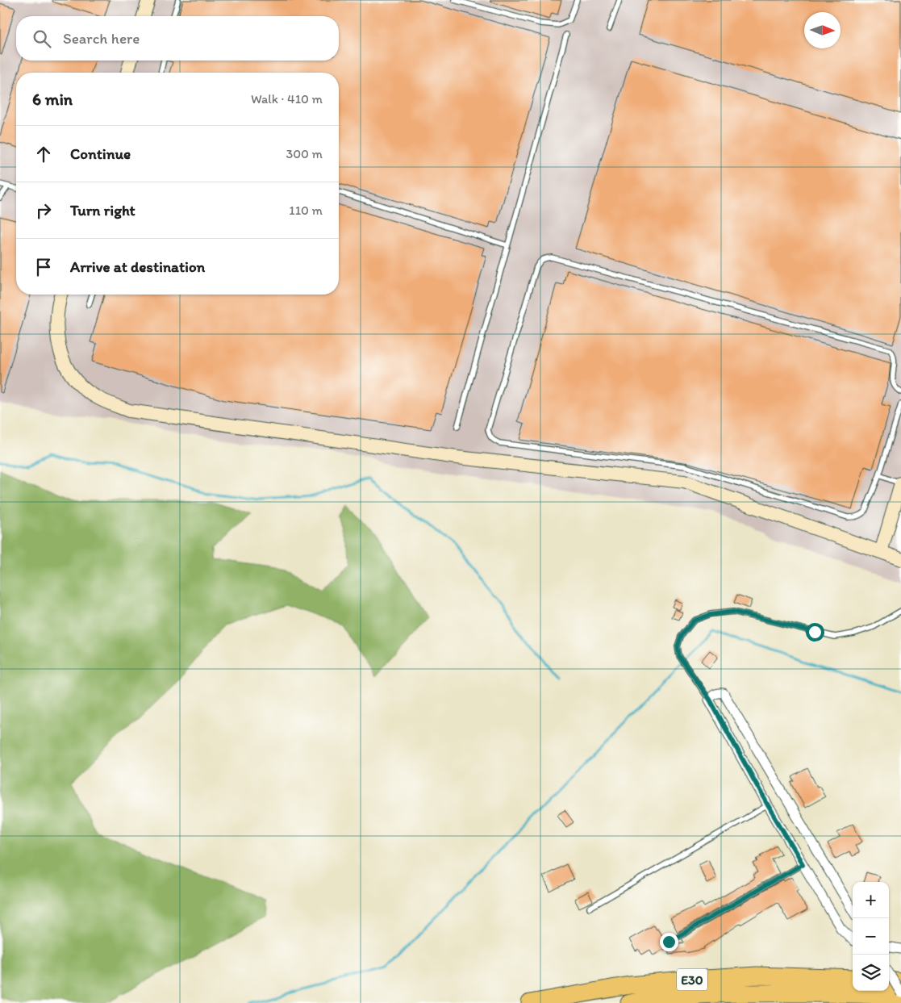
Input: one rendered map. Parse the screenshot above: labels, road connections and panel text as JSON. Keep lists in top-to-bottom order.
{
  "streets": {
    "highway": ["E30"]
  },
  "north": "right",
  "page": {
    "search": "Search here",
    "heading": ["6 min", "Walk · 410 m"],
    "list": [
      ["Continue", "300 m"],
      ["Turn right", "110 m"],
      "Arrive at destination"
    ],
    "map_buttons": ["+", "−"]
  }
}
